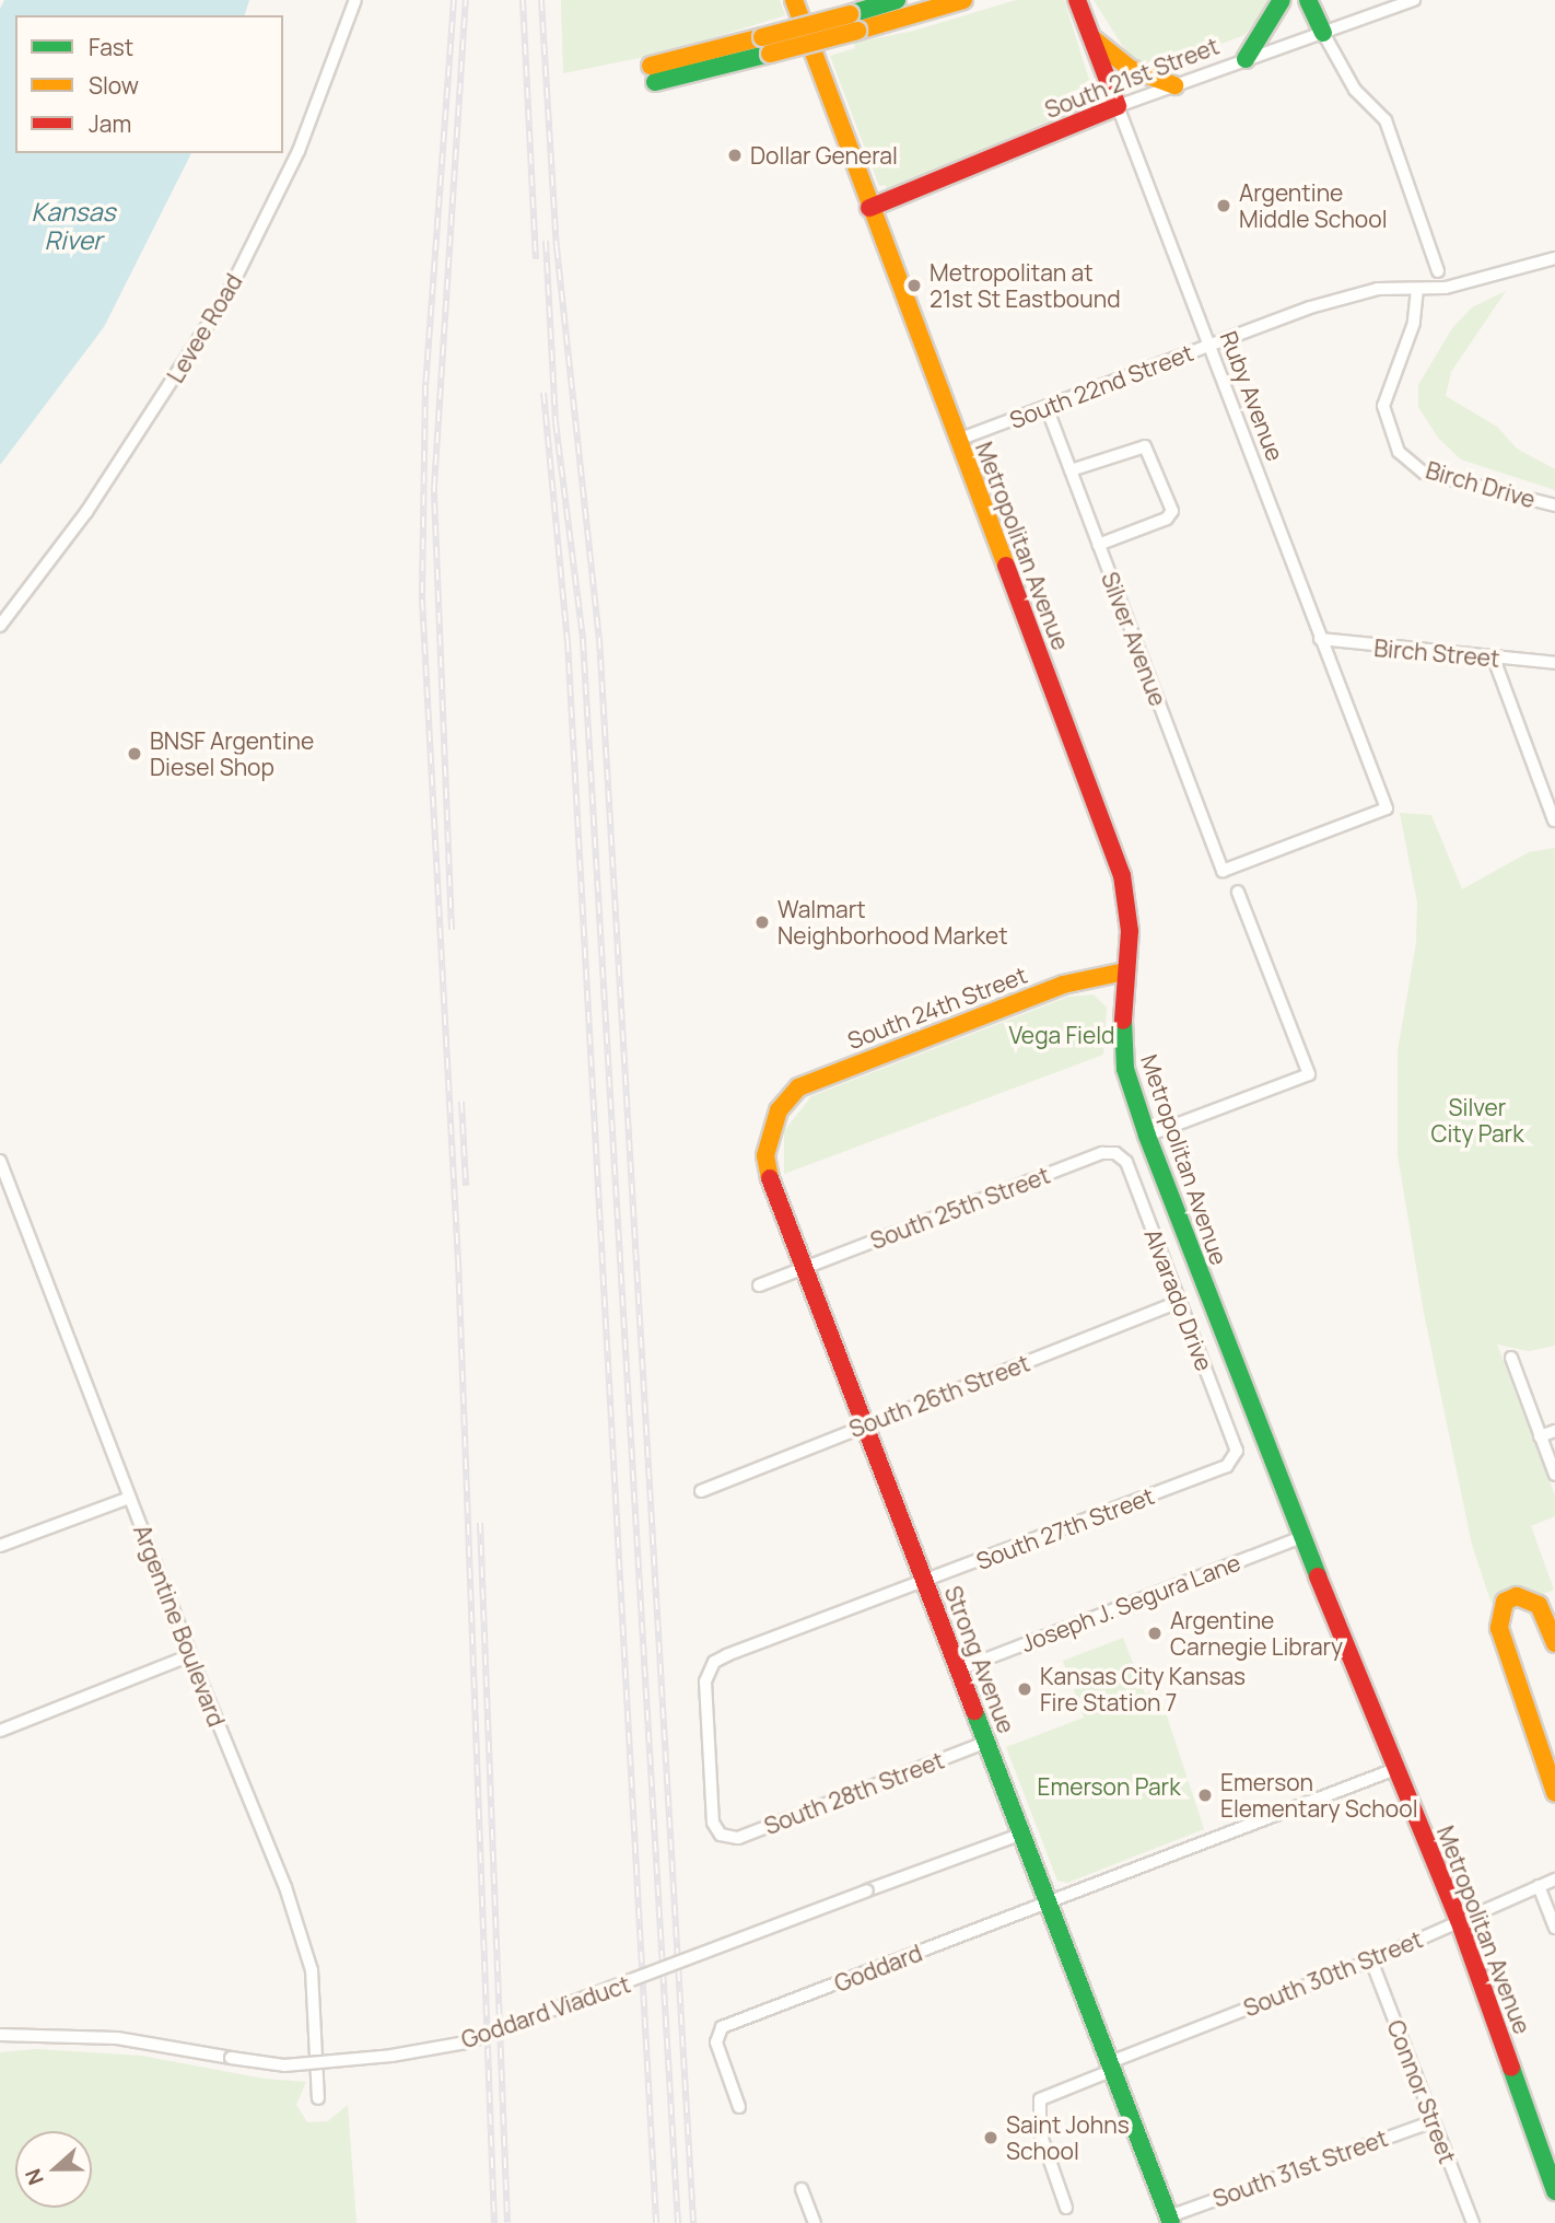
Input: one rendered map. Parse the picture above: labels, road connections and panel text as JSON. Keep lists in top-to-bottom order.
{
  "streets": {
    "main road": [
      "South 21st Street",
      "Ruby Avenue",
      "Metropolitan Avenue",
      "South 24th Street",
      "Strong Avenue"
    ],
    "street": [
      "Levee Road",
      "South 22nd Street",
      "Birch Drive",
      "Silver Avenue",
      "Birch Street",
      "South 25th Street",
      "Alvarado Drive",
      "South 26th Street",
      "South 27th Street",
      "Joseph J. Segura Lane",
      "Argentine Boulevard",
      "South 28th Street",
      "Goddard",
      "South 30th Street",
      "Goddard Viaduct",
      "Connor Street",
      "South 31st Street"
    ]
  },
  "crossings": [
    ["South 21st Street", "Ruby Avenue"],
    ["South 21st Street", "Metropolitan Avenue"],
    ["South 22nd Street", "Ruby Avenue"],
    ["South 22nd Street", "Birch Drive"],
    ["South 22nd Street", "Metropolitan Avenue"],
    ["South 22nd Street", "Silver Avenue"],
    ["Ruby Avenue", "Silver Avenue"],
    ["Ruby Avenue", "Birch Street"],
    ["Metropolitan Avenue", "South 24th Street"],
    ["Metropolitan Avenue", "Joseph J. Segura Lane"],
    ["Metropolitan Avenue", "Goddard"],
    ["Metropolitan Avenue", "South 30th Street"],
    ["South 24th Street", "Strong Avenue"],
    ["South 25th Street", "Alvarado Drive"],
    ["South 25th Street", "Strong Avenue"],
    ["Alvarado Drive", "South 26th Street"],
    ["Alvarado Drive", "South 27th Street"],
    ["South 26th Street", "Strong Avenue"],
    ["South 27th Street", "Strong Avenue"],
    ["South 27th Street", "South 28th Street"],
    ["Joseph J. Segura Lane", "Strong Avenue"],
    ["Strong Avenue", "South 28th Street"],
    ["Strong Avenue", "Goddard"],
    ["Strong Avenue", "South 30th Street"],
    ["Strong Avenue", "Goddard Viaduct"],
    ["Strong Avenue", "South 31st Street"],
    ["South 30th Street", "Connor Street"],
    ["Connor Street", "South 31st Street"]
  ],
  "water": ["Kansas River"],
  "parks": ["Vega Field", "Silver City Park", "Emerson Park"],
  "places": [
    "Dollar General",
    "Argentine Middle School",
    "Metropolitan at 21st St Eastbound",
    "BNSF Argentine Diesel Shop",
    "Walmart Neighborhood Market",
    "Argentine Carnegie Library",
    "Kansas City Kansas Fire Station 7",
    "Emerson Elementary School",
    "Saint Johns School"
  ],
  "legend": ["Fast", "Slow", "Jam"],
  "north": "left"
}
